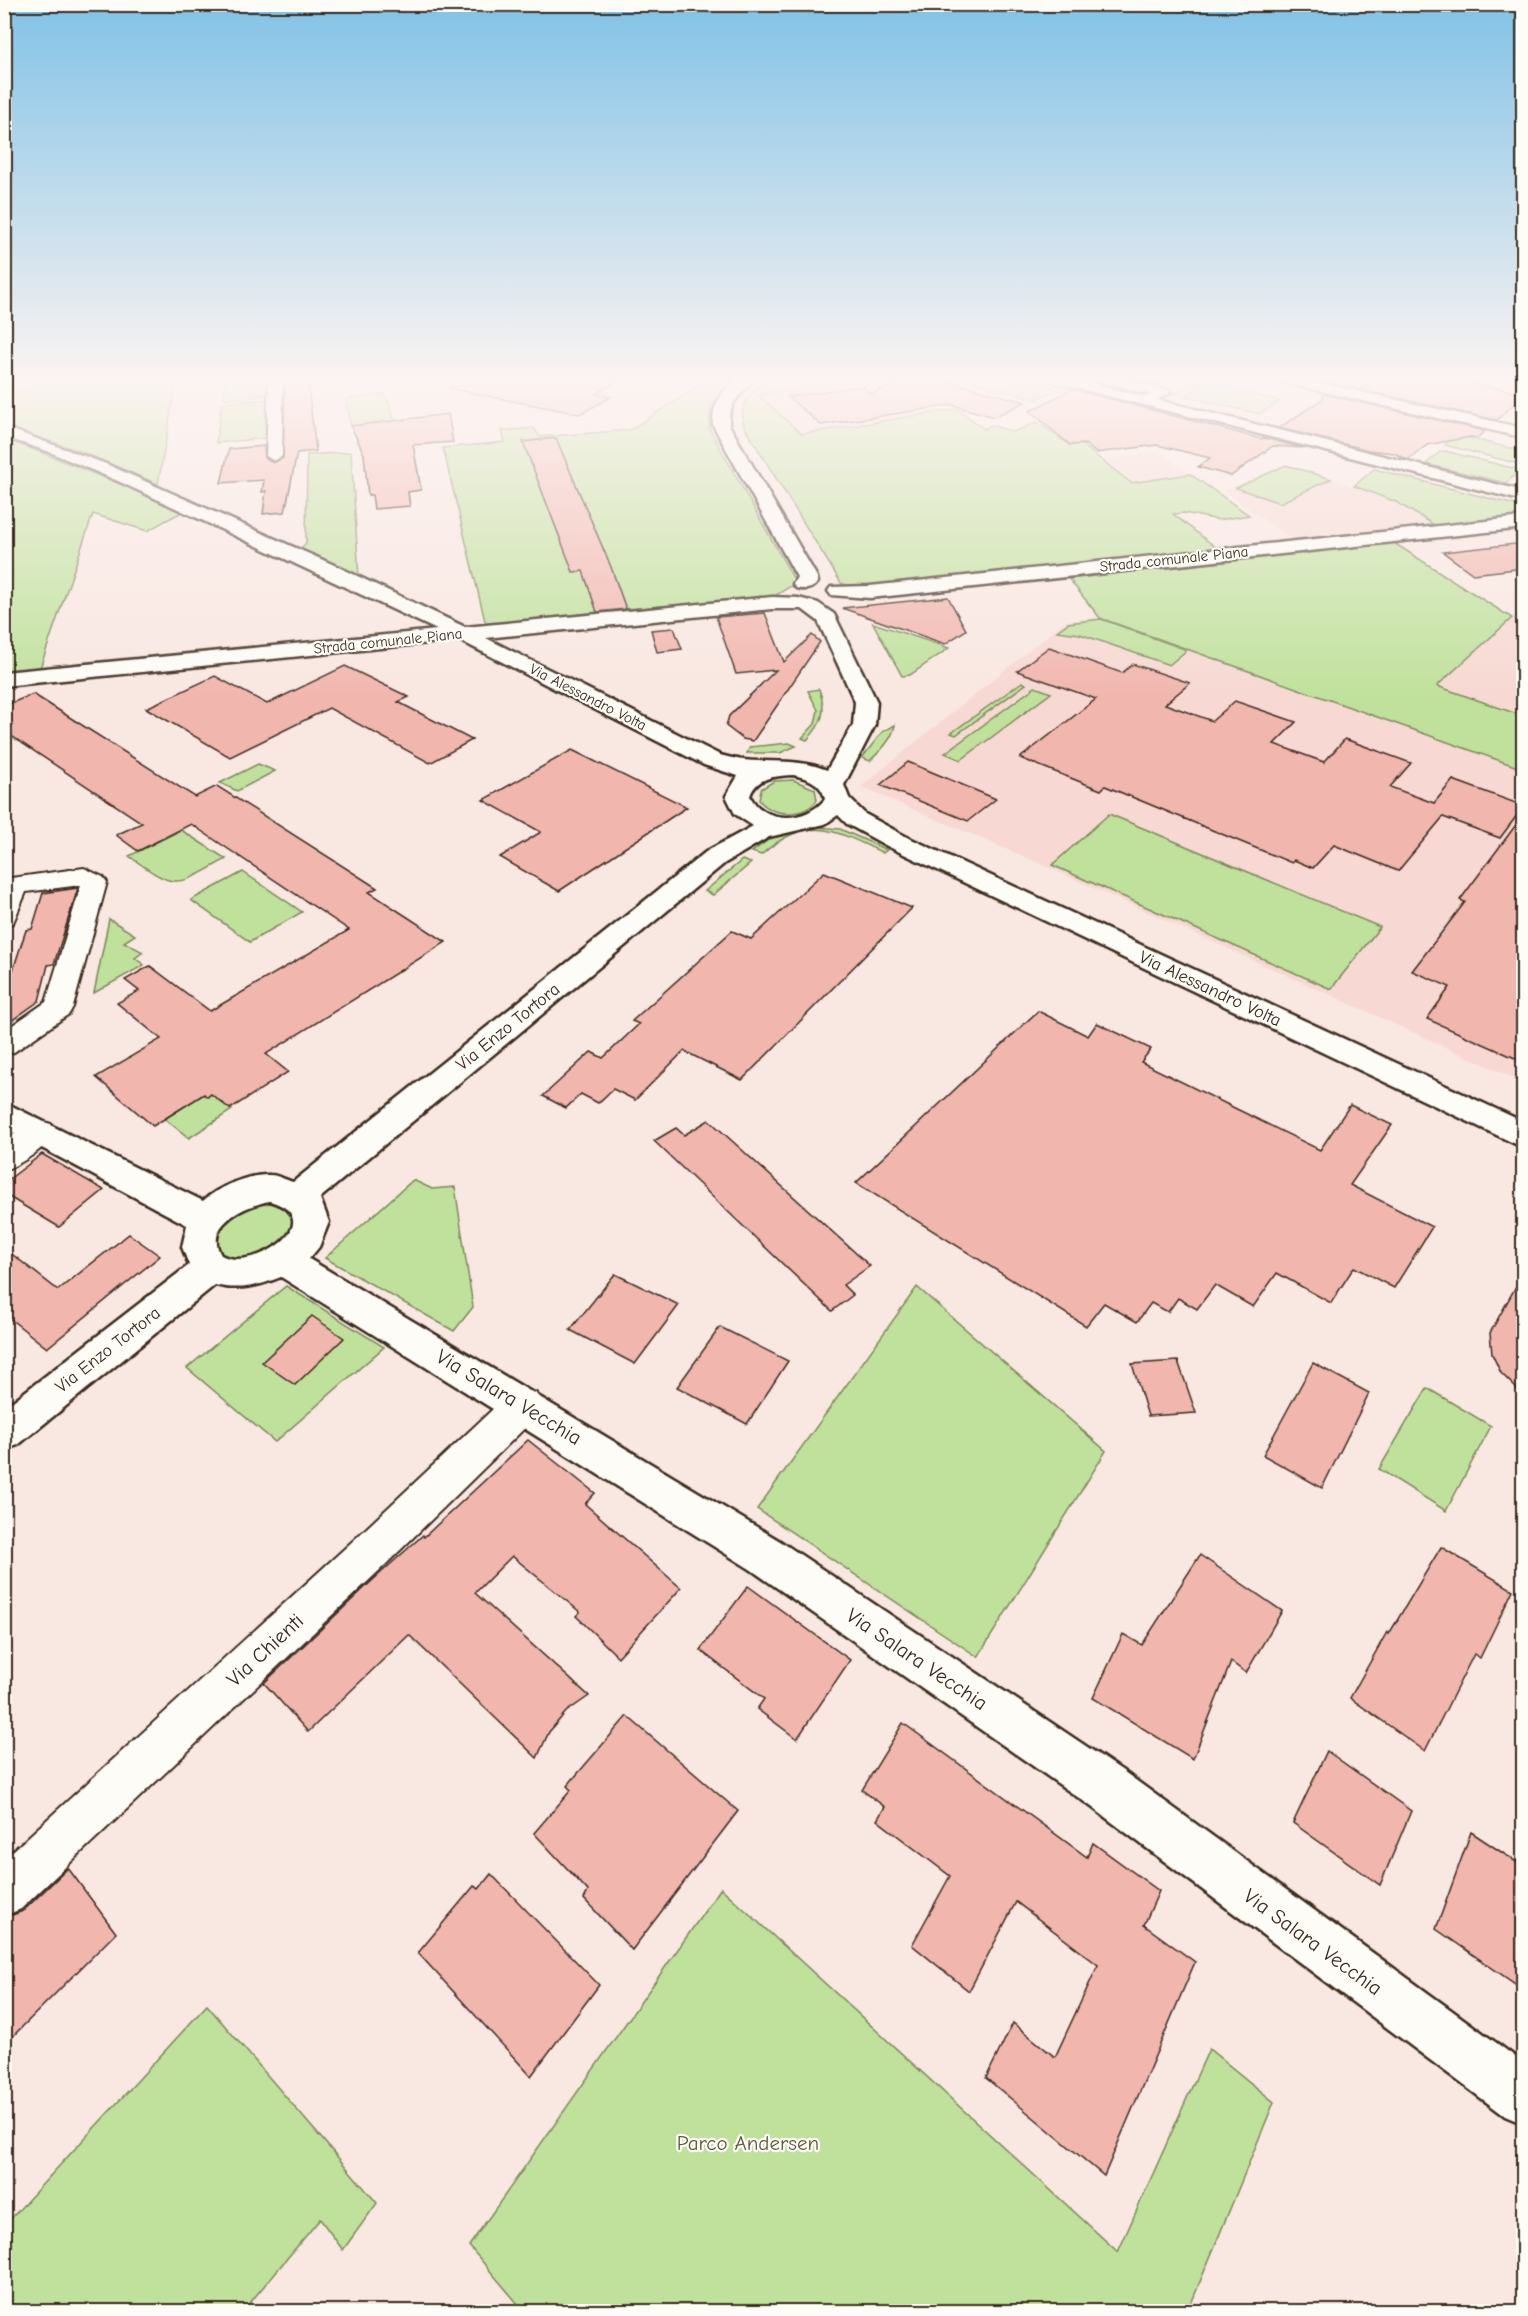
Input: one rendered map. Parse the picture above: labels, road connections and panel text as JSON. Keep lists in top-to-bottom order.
{
  "streets": {
    "street": [
      "Strada comunale Piana",
      "Via Alessandro Volta",
      "Via Enzo Tortora",
      "Via Salara Vecchia",
      "Via Chienti"
    ]
  },
  "crossings": [
    ["Strada comunale Piana", "Via Alessandro Volta"],
    ["Via Alessandro Volta", "Via Enzo Tortora"],
    ["Via Enzo Tortora", "Via Salara Vecchia"],
    ["Via Salara Vecchia", "Via Chienti"]
  ],
  "parks": ["Parco Andersen"]
}
